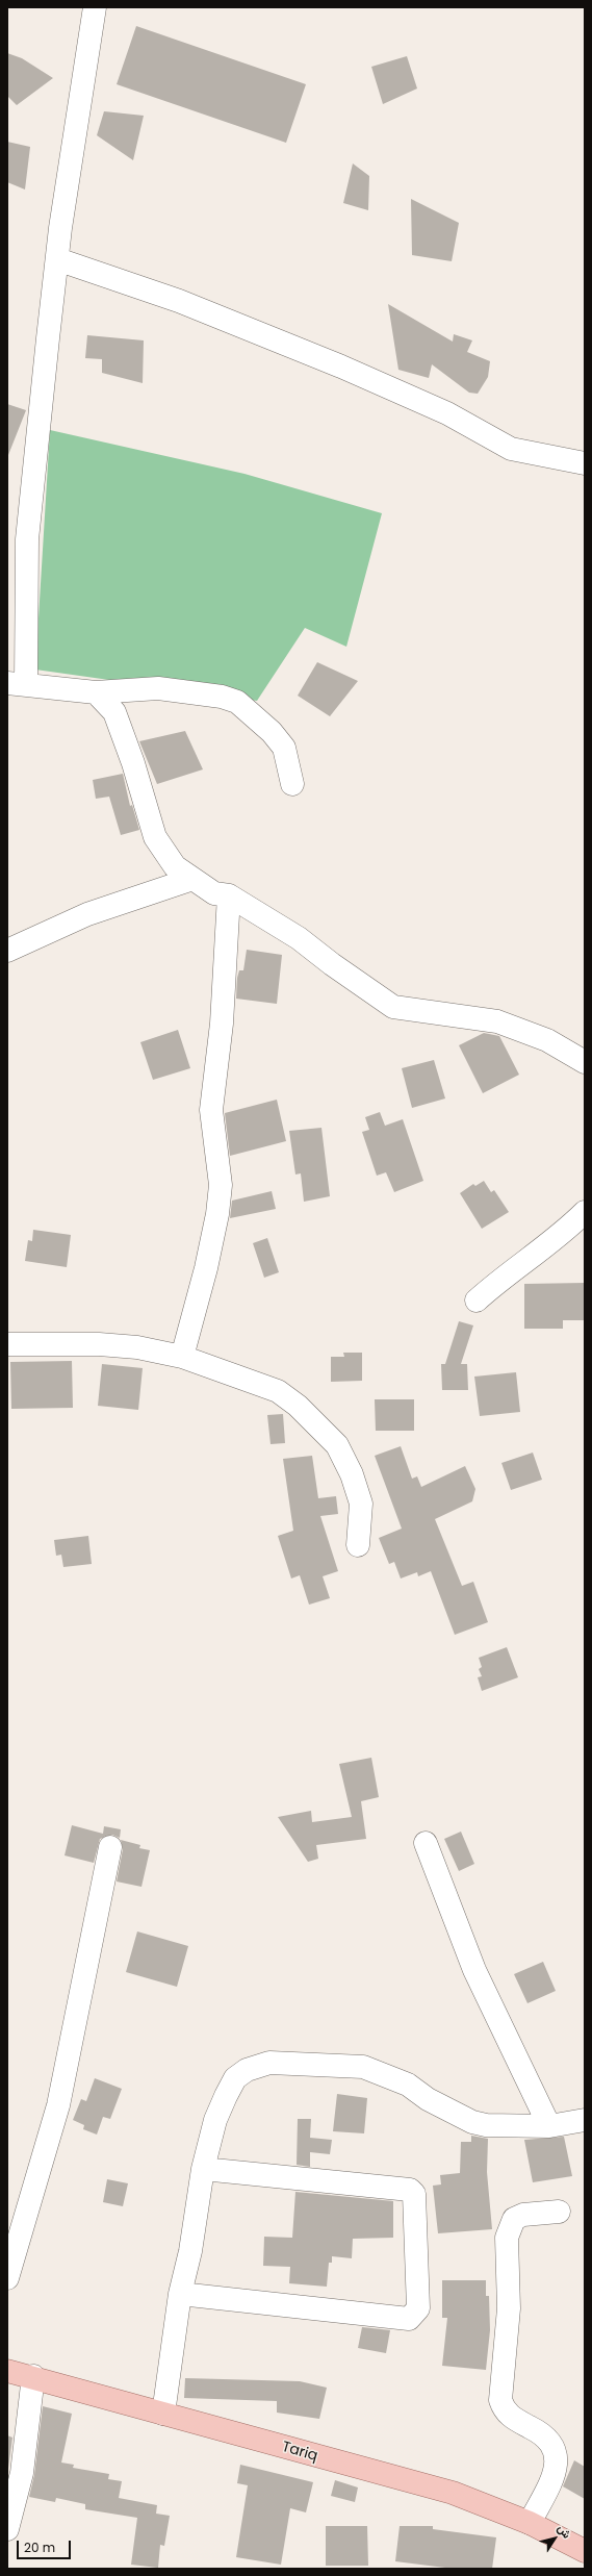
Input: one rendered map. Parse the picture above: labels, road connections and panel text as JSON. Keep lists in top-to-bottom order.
{
  "streets": {
    "main road": ["Tariq"]
  },
  "scale_bar": "20 m",
  "north": "top right"
}
